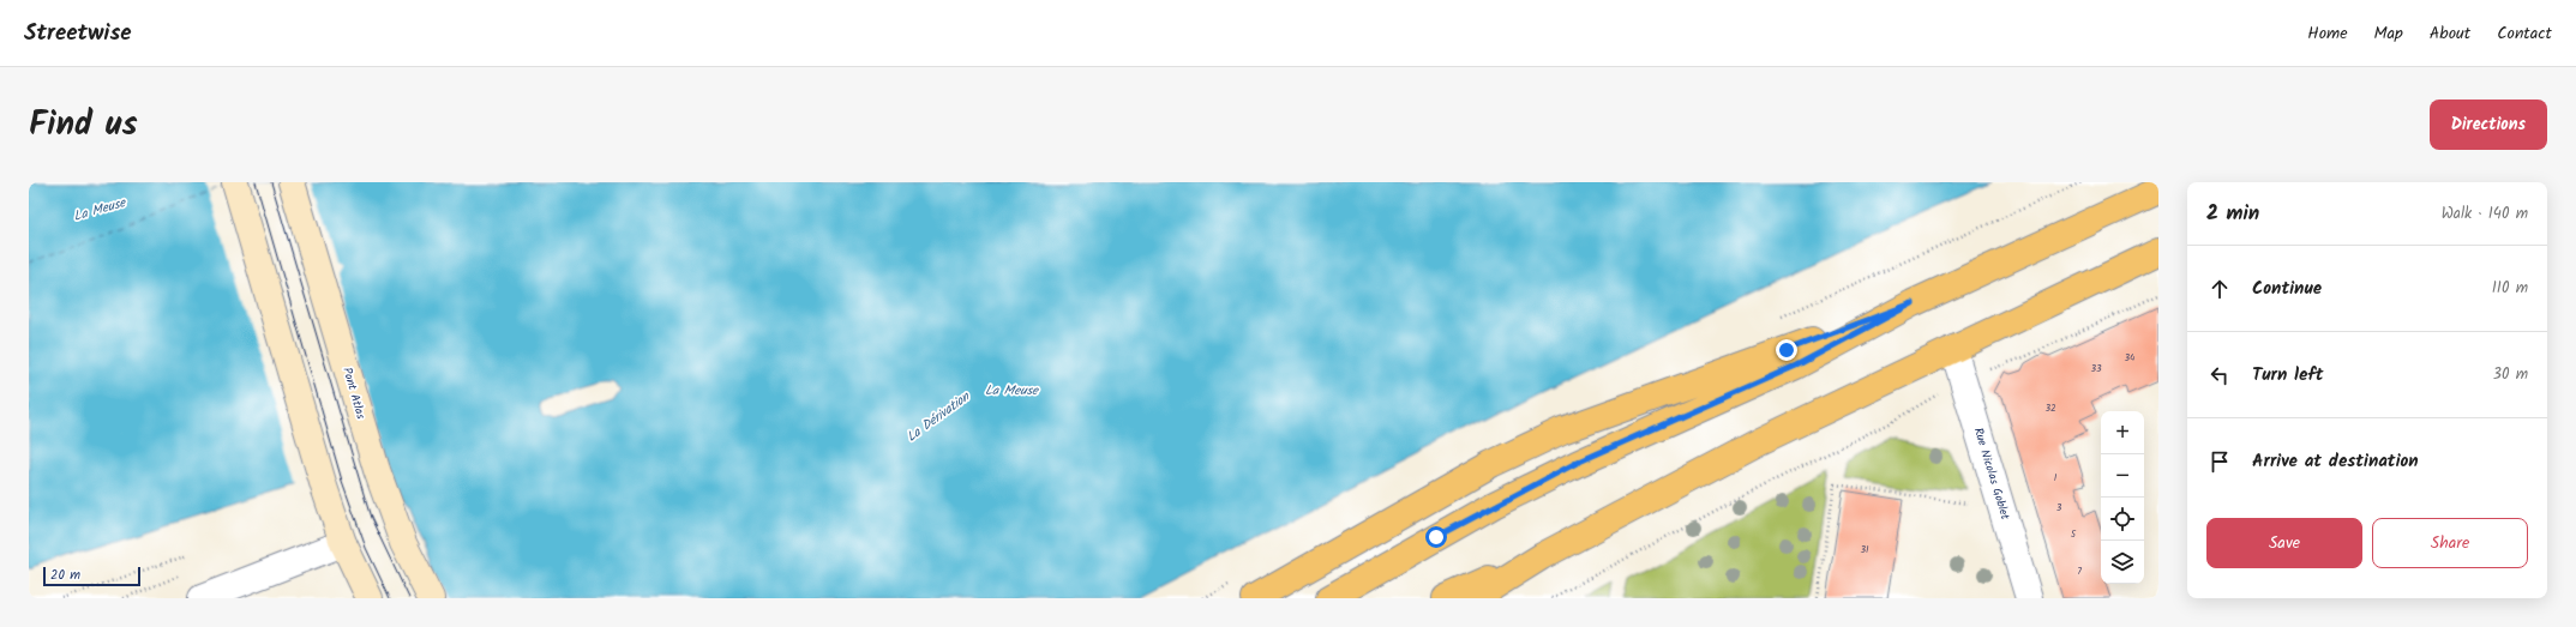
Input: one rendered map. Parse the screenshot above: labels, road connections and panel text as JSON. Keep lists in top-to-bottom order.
{
  "streets": {
    "street": ["Pont Atlas", "Rue Nicolas Goblet"]
  },
  "water": ["La Meuse", "La Dérivation"],
  "house_numbers": [
    "34",
    "33",
    "32",
    "1",
    "3",
    "5",
    "31",
    "7"
  ],
  "scale_bar": "20 m",
  "page": {
    "header": "Streetwise",
    "nav": [
      "Home",
      "Map",
      "About",
      "Contact"
    ],
    "title": "Find us",
    "buttons": [
      "Directions",
      ["Save", "Share"]
    ],
    "heading": ["2 min", "Walk · 140 m"],
    "list": [
      ["Continue", "110 m"],
      ["Turn left", "30 m"],
      "Arrive at destination"
    ],
    "map_buttons": ["+", "−"],
    "scale": "20 m"
  }
}
